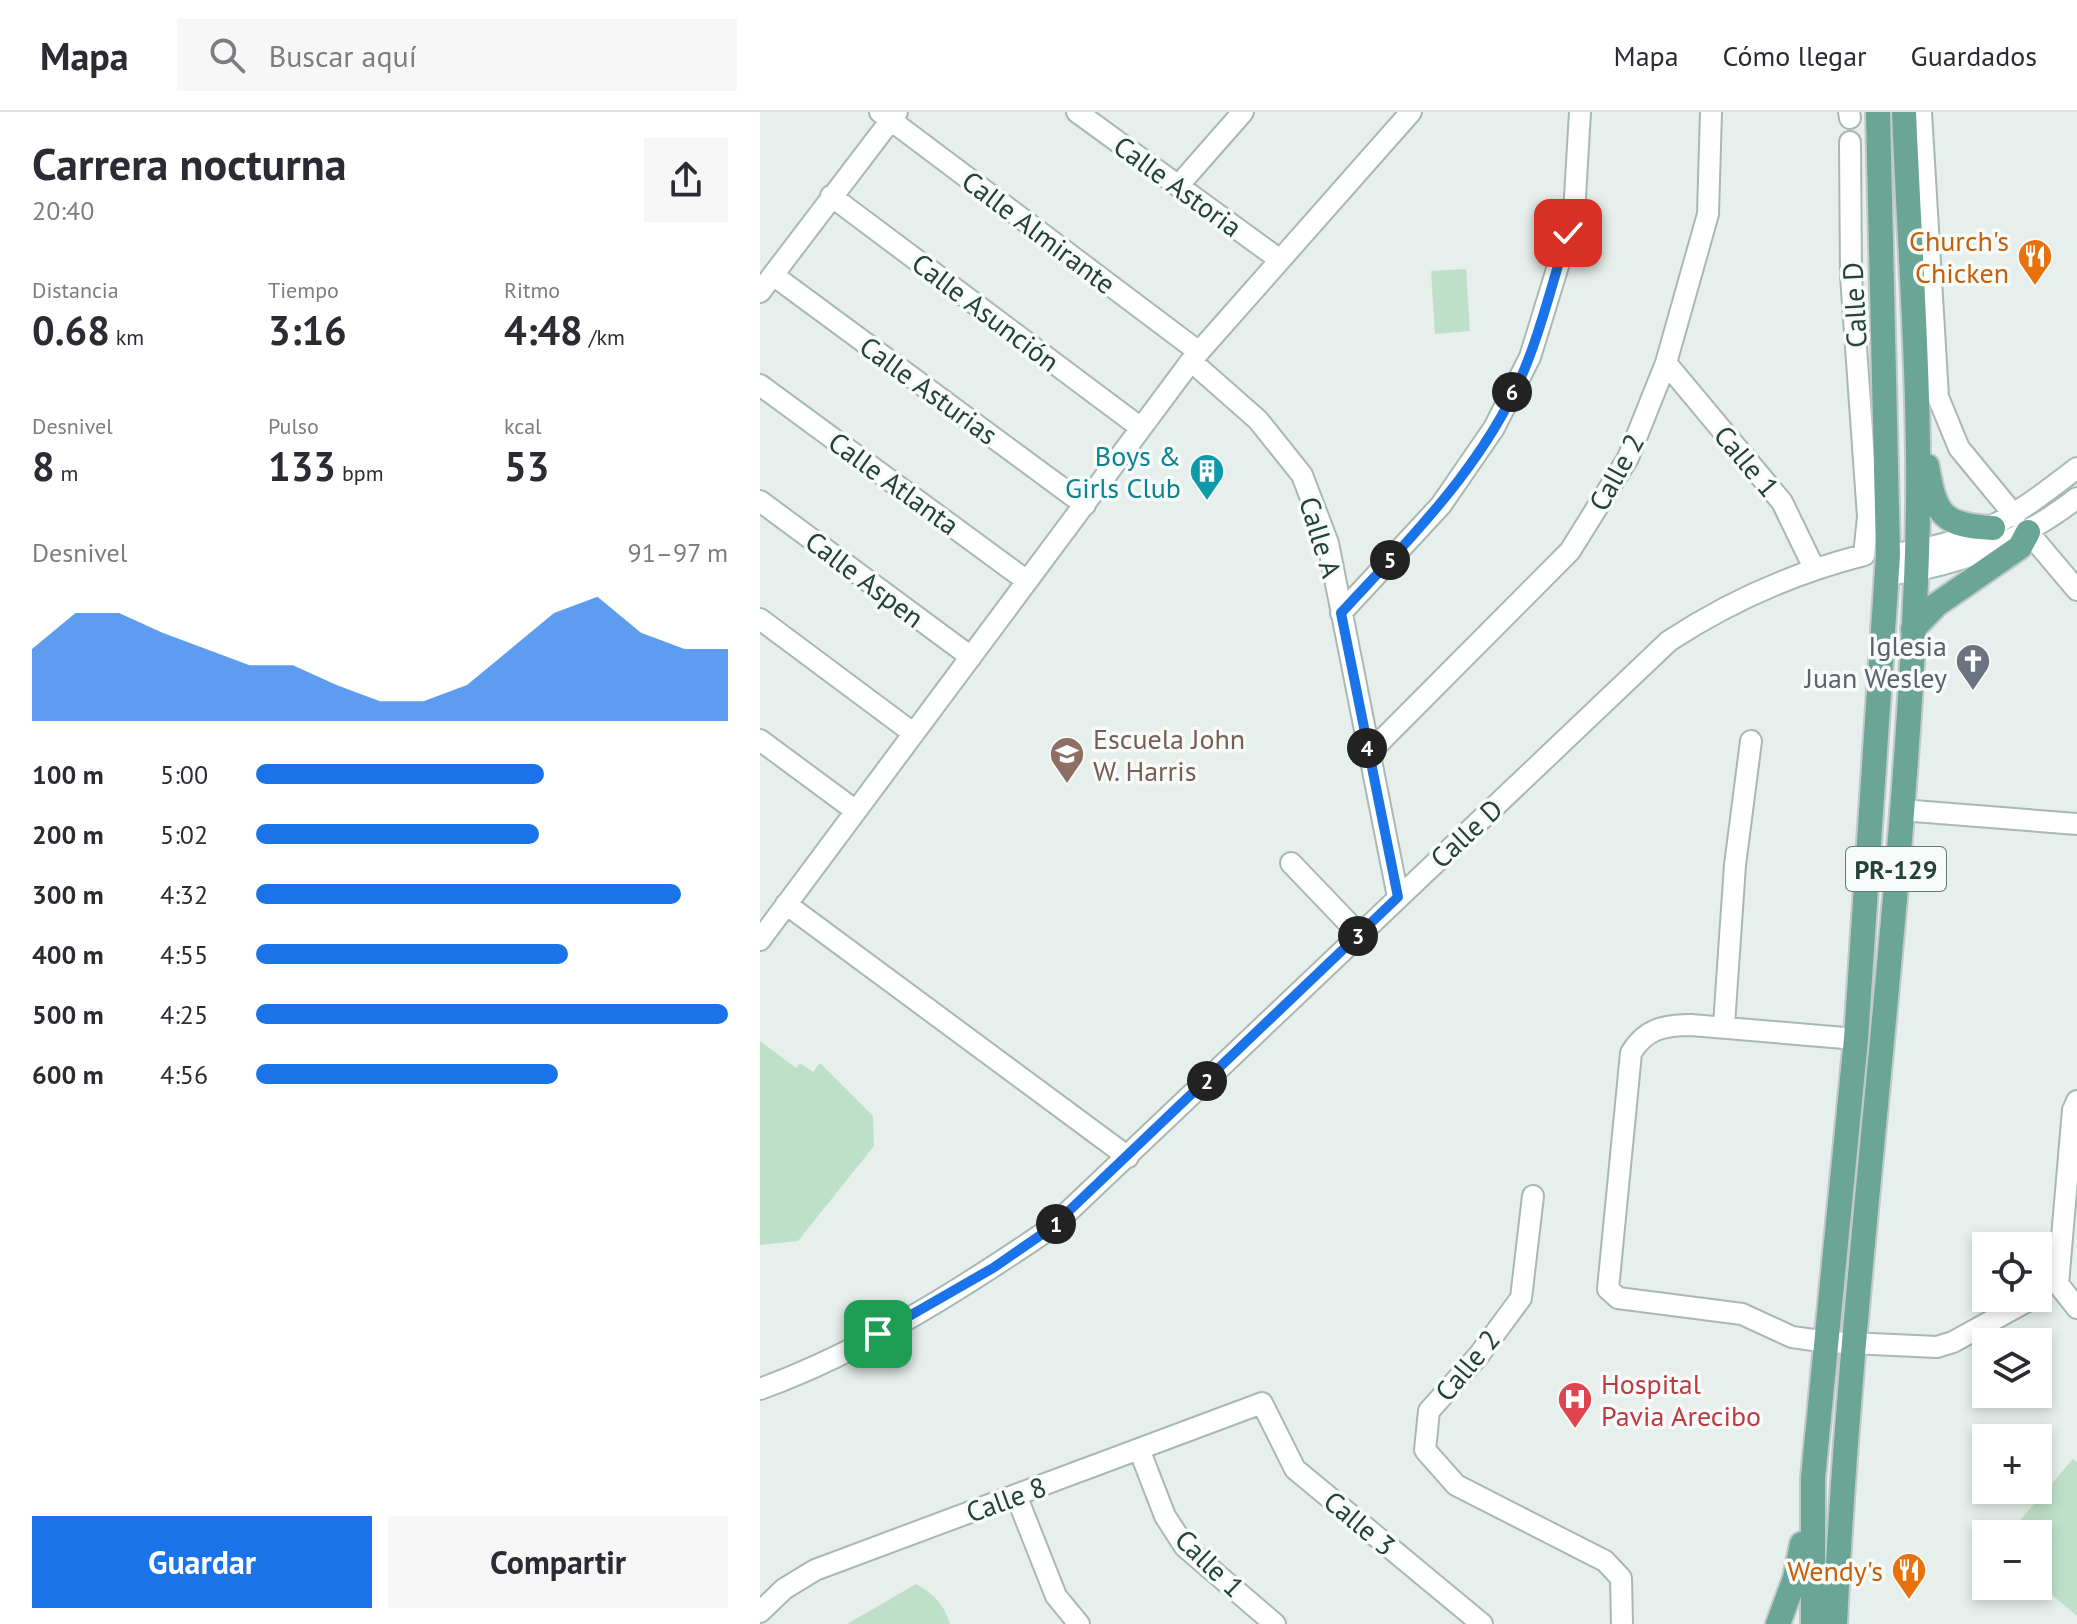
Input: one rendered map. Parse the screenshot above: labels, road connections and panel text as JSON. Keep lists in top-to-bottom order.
{
  "streets": {
    "main road": ["PR-129"],
    "street": [
      "Calle Astoria",
      "Calle Almirante",
      "Calle D",
      "Calle Asunción",
      "Calle Asturias",
      "Calle 1",
      "Calle 2",
      "Calle Atlanta",
      "Calle A",
      "Calle Aspen",
      "Calle 8",
      "Calle 3"
    ]
  },
  "crossings": [
    ["Calle Almirante", "Calle A"],
    ["Calle D", "Calle 1"],
    ["Calle D", "Calle A"],
    ["Calle 1", "Calle 2"],
    ["Calle 1", "Calle 8"],
    ["Calle 2", "Calle A"],
    ["Calle 8", "Calle 3"]
  ],
  "places": {
    "restaurant": ["Church's Chicken", "Wendy's"],
    "building": ["Boys & Girls Club"],
    "church": ["Iglesia Juan Wesley"],
    "school or university": ["Escuela John W. Harris"],
    "hospital": ["Hospital Pavia Arecibo"]
  },
  "page": {
    "header": "Mapa",
    "search": "Buscar aquí",
    "nav": ["Mapa", "Cómo llegar", "Guardados"],
    "heading": ["Carrera nocturna", "20:40"],
    "stats": [
      ["Distancia", "0.68 km"],
      ["Tiempo", "3:16"],
      ["Ritmo", "4:48 /km"],
      ["Desnivel", "8 m"],
      ["Pulso", "133 bpm"],
      ["kcal", "53"]
    ],
    "pins": [
      "6",
      "5",
      "4",
      "3",
      "2",
      "1"
    ],
    "chart": ["Desnivel", "91–97 m"],
    "list": [
      {
        "name": "100 m",
        "note": "5:00"
      },
      {
        "name": "200 m",
        "note": "5:02"
      },
      {
        "name": "300 m",
        "note": "4:32"
      },
      {
        "name": "400 m",
        "note": "4:55"
      },
      {
        "name": "500 m",
        "note": "4:25"
      },
      {
        "name": "600 m",
        "note": "4:56"
      }
    ],
    "map_buttons": ["+", "−"],
    "buttons": ["Guardar", "Compartir"]
  }
}
